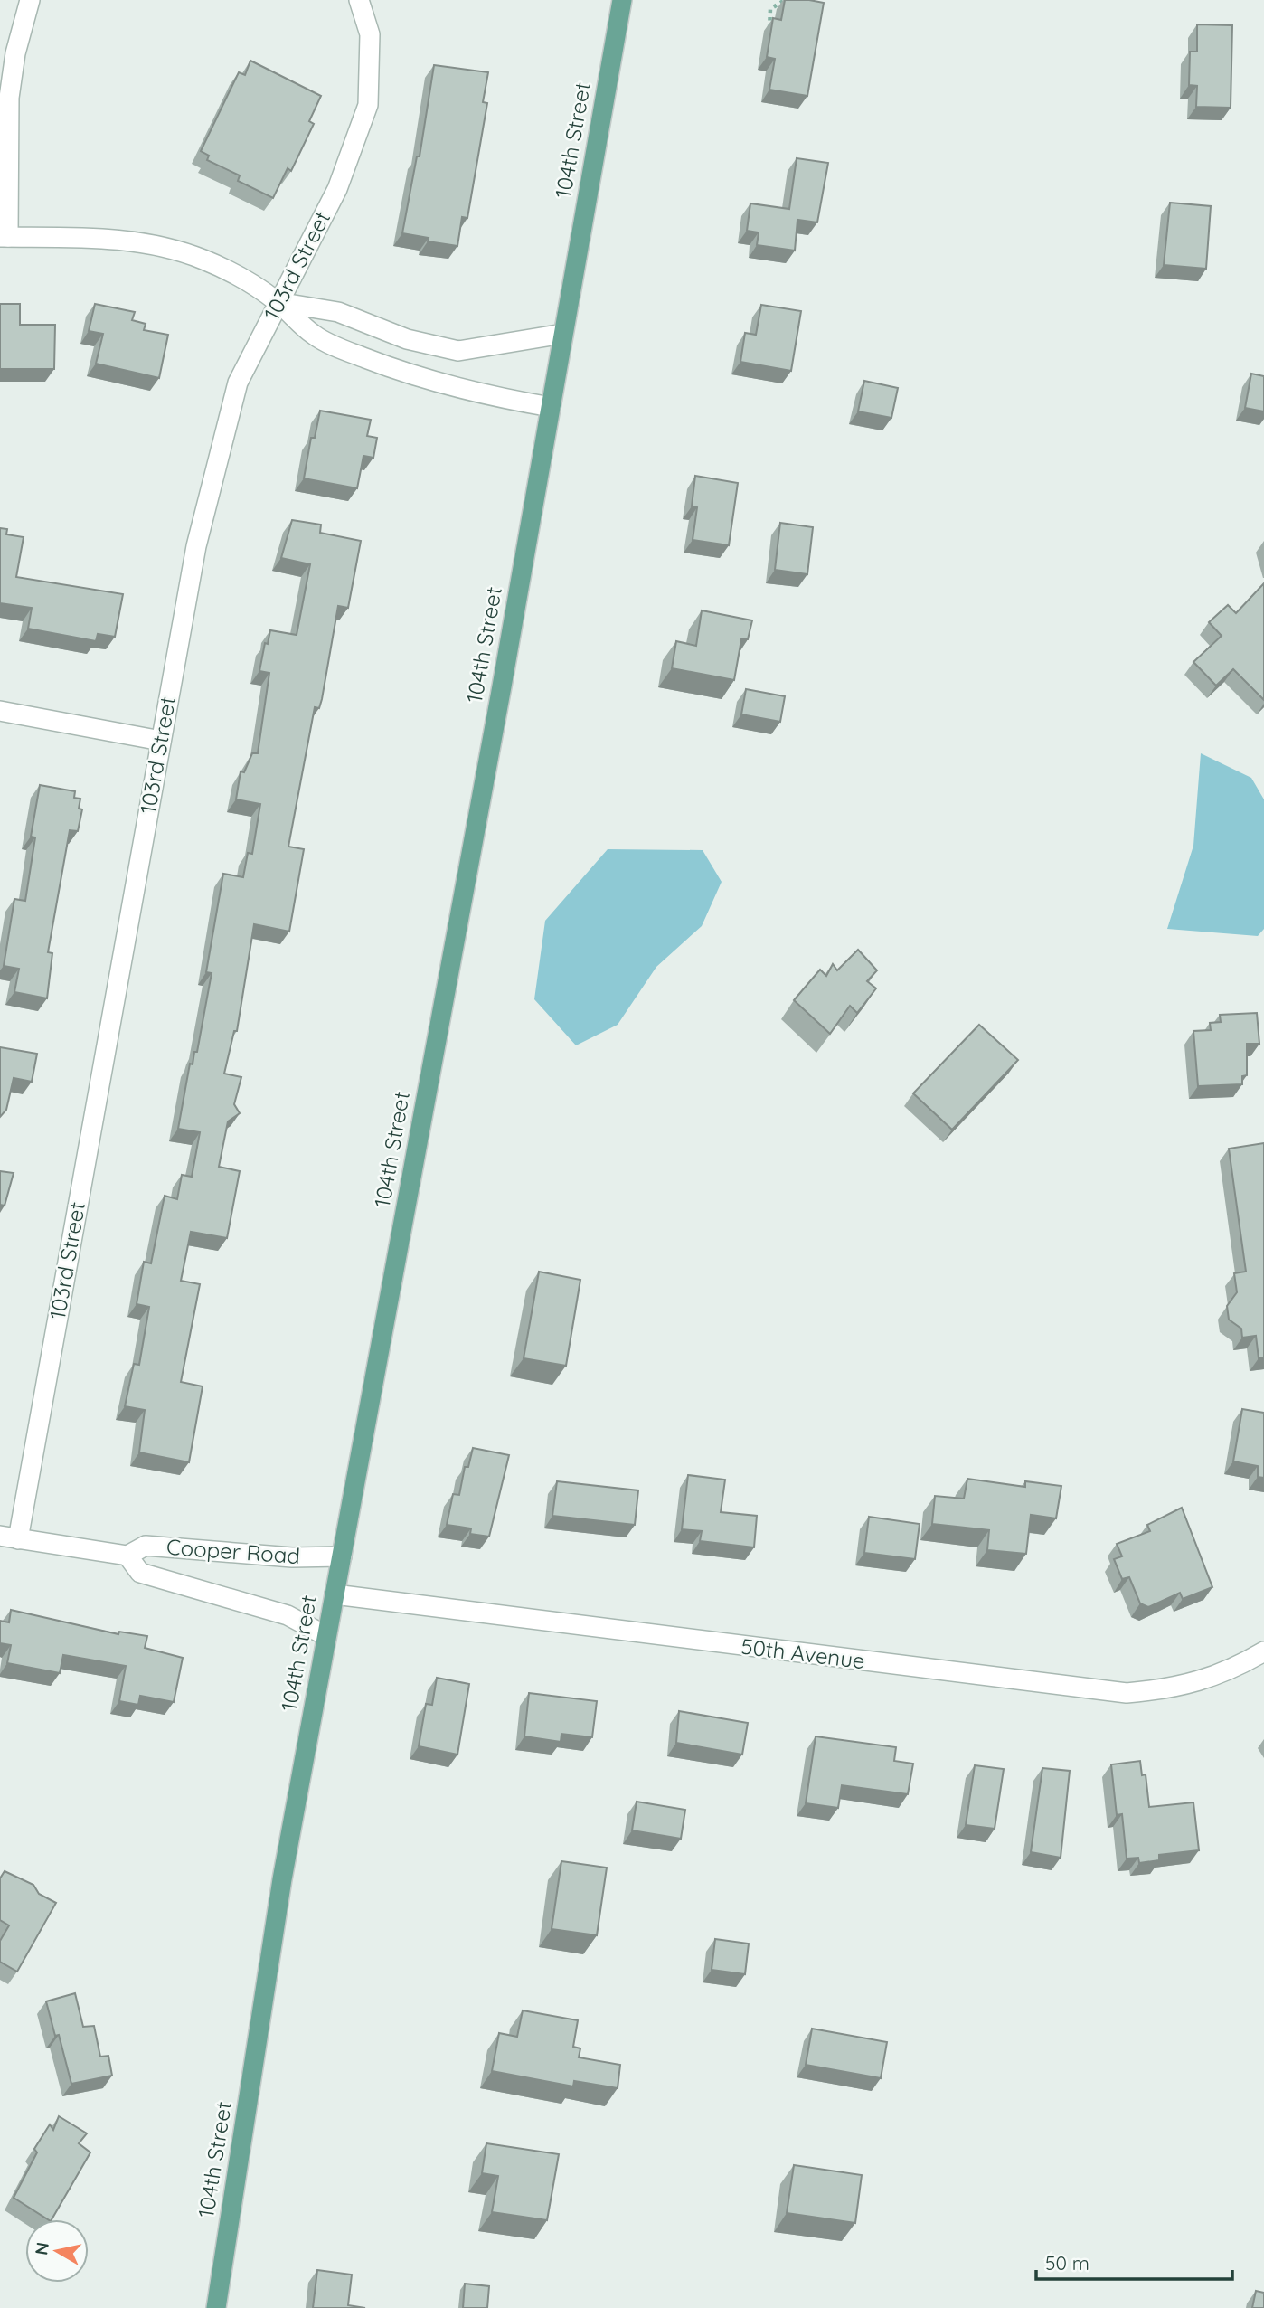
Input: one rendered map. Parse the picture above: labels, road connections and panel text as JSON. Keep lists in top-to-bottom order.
{
  "streets": {
    "main road": ["104th Street"],
    "street": ["103rd Street", "Cooper Road", "50th Avenue"]
  },
  "crossings": [
    ["104th Street", "Cooper Road"],
    ["104th Street", "50th Avenue"],
    ["103rd Street", "Cooper Road"]
  ],
  "scale_bar": "50 m",
  "north": "left"
}
